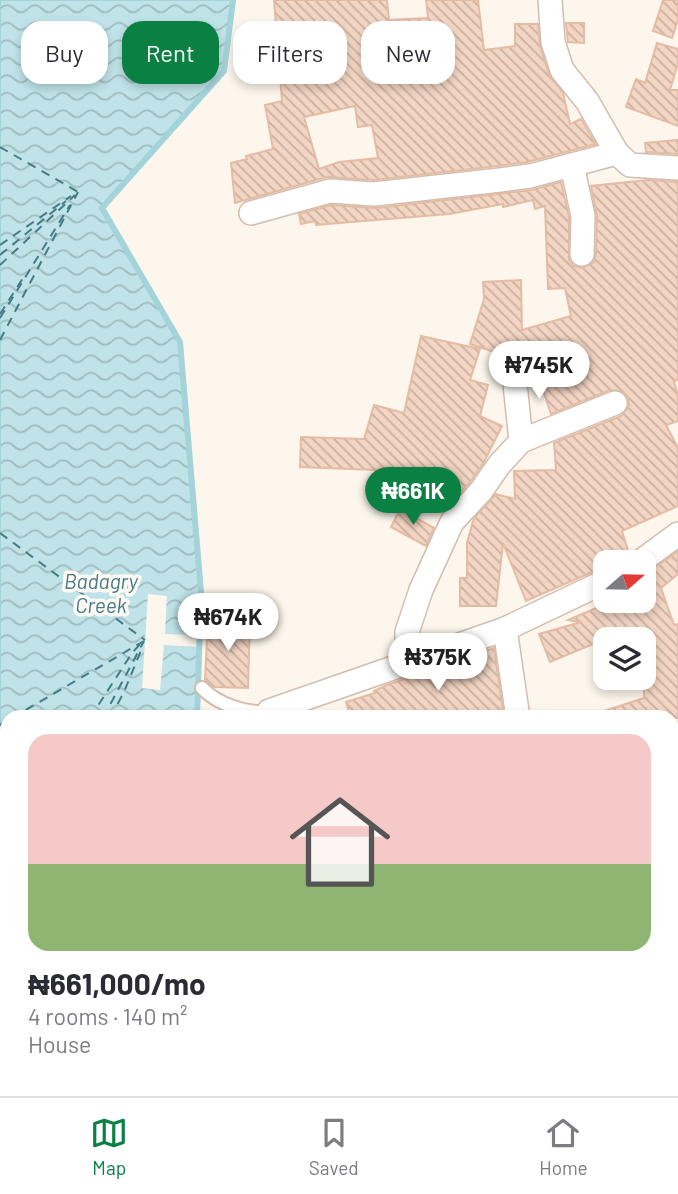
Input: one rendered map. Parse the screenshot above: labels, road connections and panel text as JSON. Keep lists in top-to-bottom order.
{
  "water": ["Badagry Creek"],
  "north": "right",
  "page": {
    "chip": [
      "Buy",
      "Rent",
      "Filters",
      "New"
    ],
    "price": [
      "₦745K",
      "₦661K",
      "₦674K",
      "₦375K"
    ],
    "list": [
      {
        "name": "₦661,000/mo",
        "note": "4 rooms · 140 m² · House"
      }
    ],
    "tabs": ["Map", "Saved", "Home"]
  }
}
